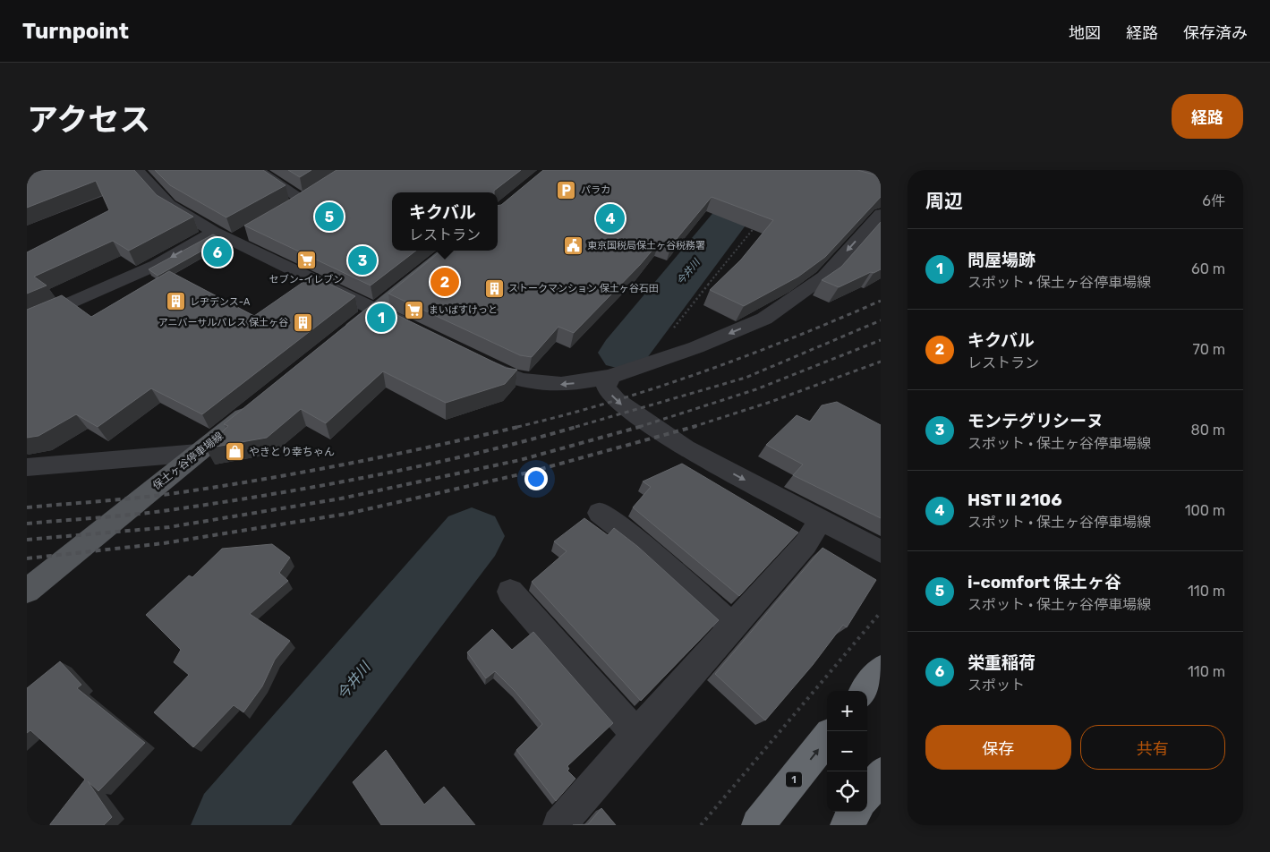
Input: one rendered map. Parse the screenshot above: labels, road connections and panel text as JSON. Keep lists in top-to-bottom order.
{
  "streets": {
    "highway": ["1"],
    "main road": ["保土ヶ谷停車場線"]
  },
  "water": ["今井川"],
  "places": {
    "parking": ["パラカ"],
    "public building": ["東京国税局保土ヶ谷税務署"],
    "supermarket": ["セブン-イレブン", "まいばすけっと"],
    "building": ["ストークマンション 保土ヶ谷石田", "レヂデンス-A", "アニバーサルパレス 保土ヶ谷"],
    "shop": ["やきとり幸ちゃん"]
  },
  "page": {
    "header": "Turnpoint",
    "nav": ["地図", "経路", "保存済み"],
    "title": "アクセス",
    "buttons": [
      "経路",
      ["保存", "共有"]
    ],
    "heading": ["周辺", "6件"],
    "popup": ["キクバル", "レストラン"],
    "pins": [
      "5",
      "4",
      "6",
      "3",
      "2",
      "1"
    ],
    "list": [
      {
        "mark": "1",
        "name": "問屋場跡",
        "note": "スポット · 保土ヶ谷停車場線",
        "value": "60 m"
      },
      {
        "mark": "2",
        "name": "キクバル",
        "note": "レストラン",
        "value": "70 m"
      },
      {
        "mark": "3",
        "name": "モンテグリシーヌ",
        "note": "スポット · 保土ヶ谷停車場線",
        "value": "80 m"
      },
      {
        "mark": "4",
        "name": "HST II 2106",
        "note": "スポット · 保土ヶ谷停車場線",
        "value": "100 m"
      },
      {
        "mark": "5",
        "name": "i-comfort 保土ヶ谷",
        "note": "スポット · 保土ヶ谷停車場線",
        "value": "110 m"
      },
      {
        "mark": "6",
        "name": "栄重稲荷",
        "note": "スポット",
        "value": "110 m"
      }
    ],
    "map_buttons": ["+", "−"]
  }
}
